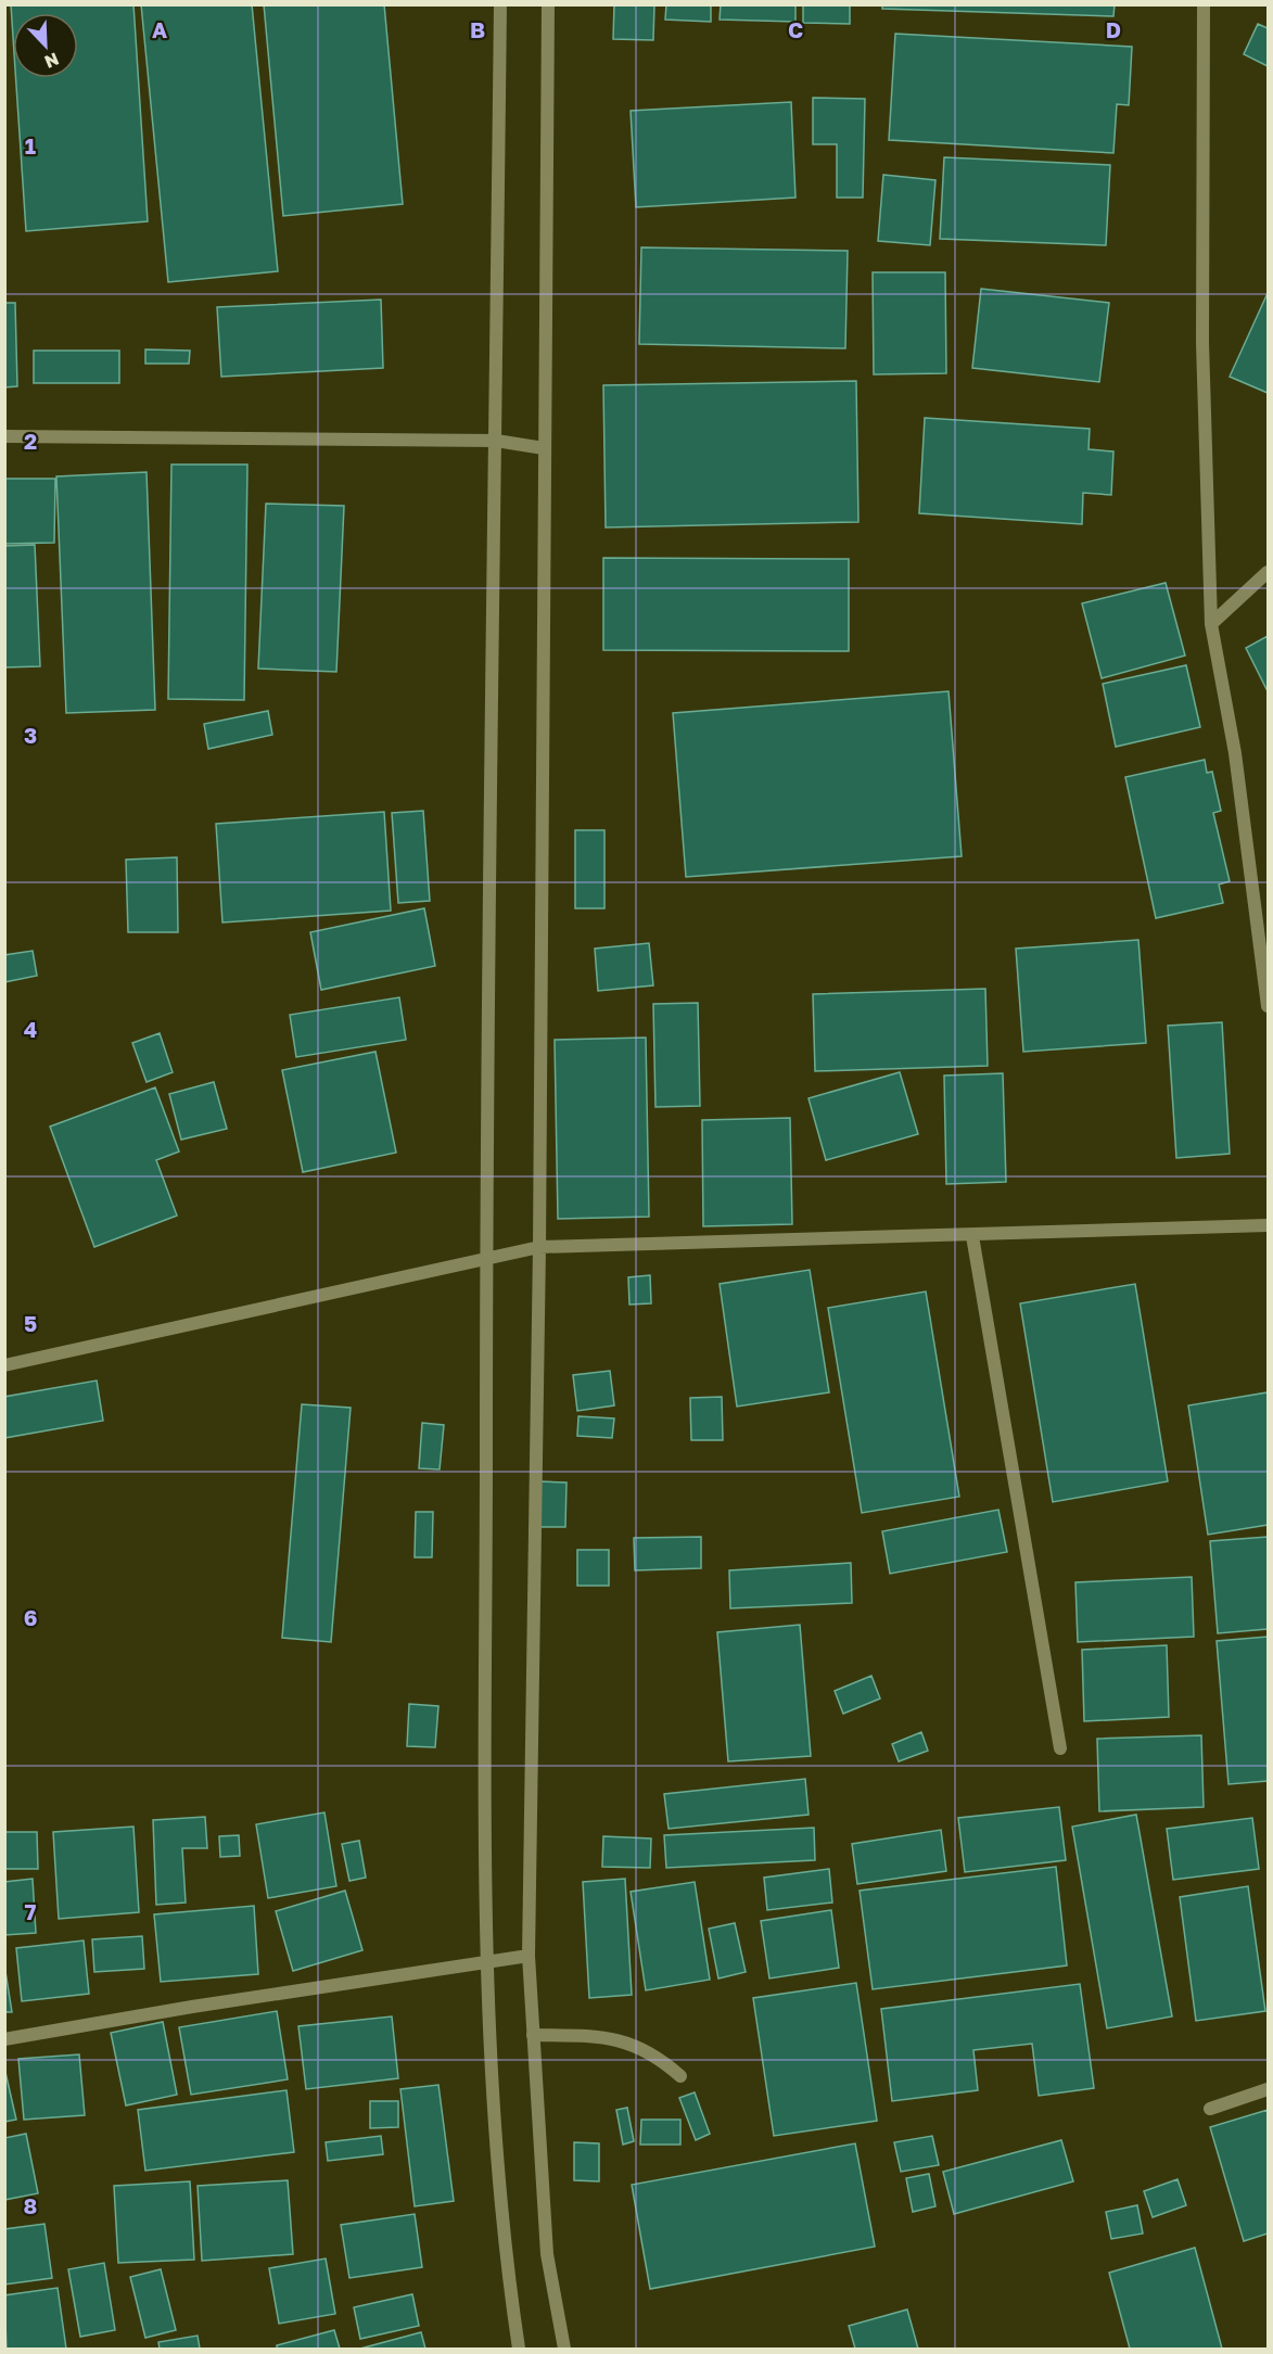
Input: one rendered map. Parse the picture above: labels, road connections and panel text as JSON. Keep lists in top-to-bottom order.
{
  "north": "bottom right",
  "grid": {
    "columns": [
      "A",
      "B",
      "C",
      "D"
    ],
    "rows": [
      "1",
      "2",
      "3",
      "4",
      "5",
      "6",
      "7",
      "8"
    ]
  }
}
